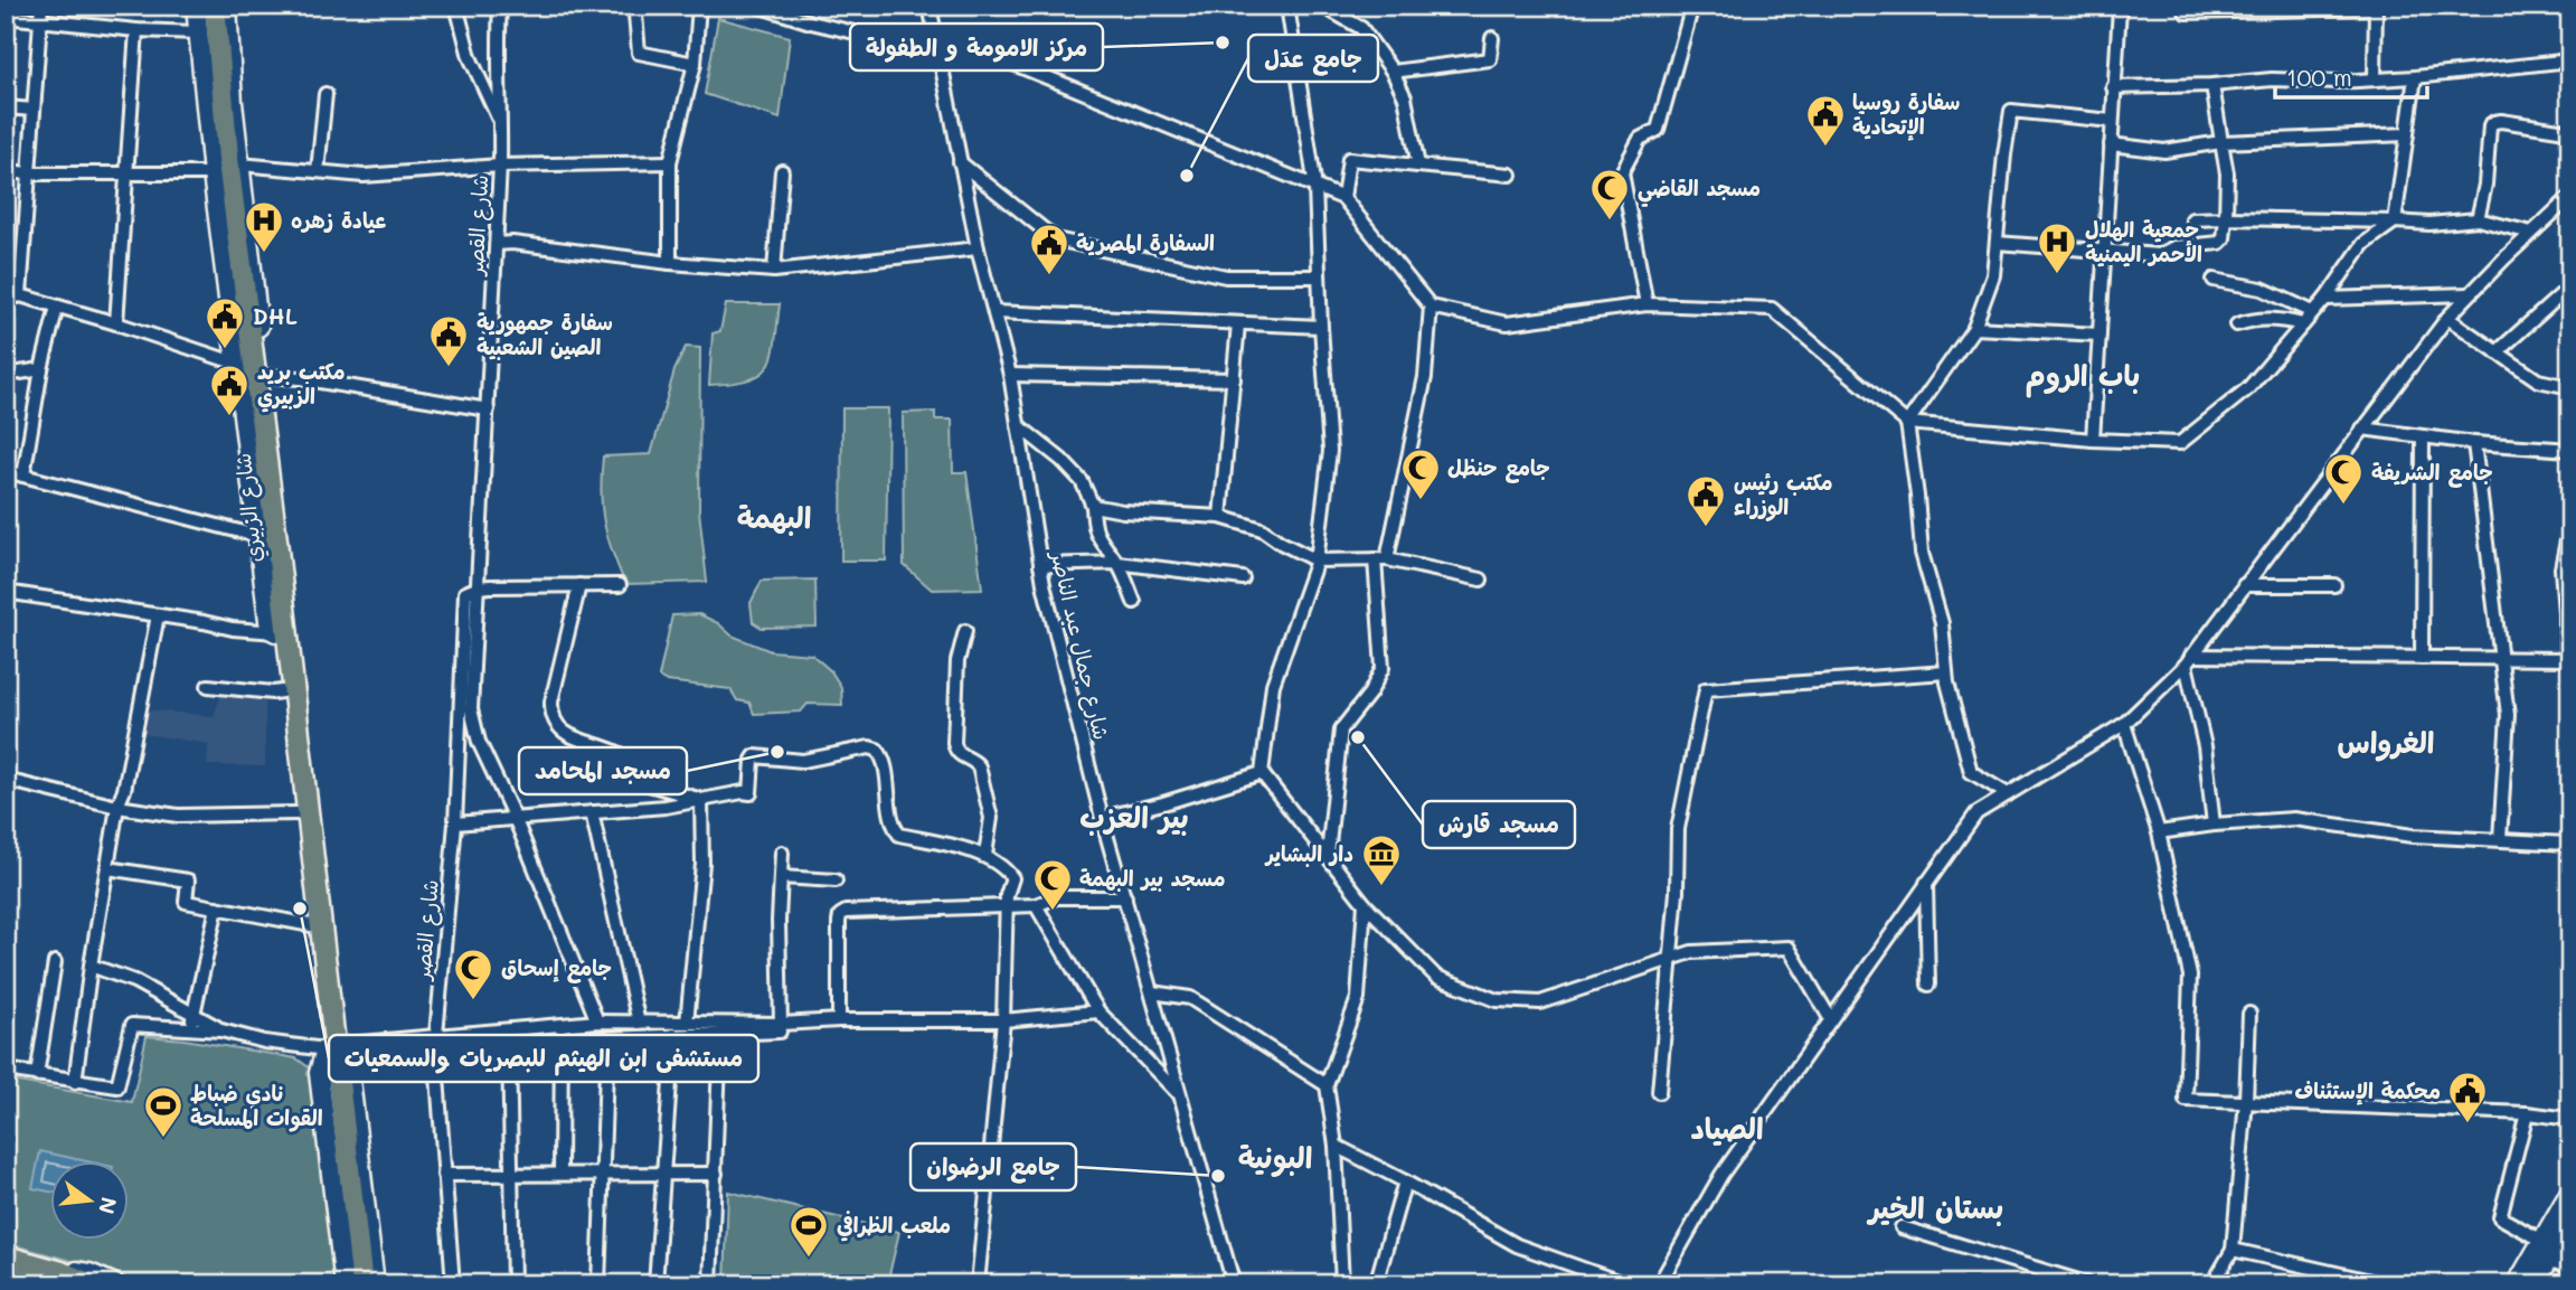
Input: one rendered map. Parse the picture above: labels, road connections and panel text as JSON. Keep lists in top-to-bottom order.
{
  "streets": {
    "main road": ["شارع الزبيري"],
    "street": ["شارع القصر", "شارع جمال عبد الناصر"]
  },
  "districts": [
    "باب الروم",
    "البهمة",
    "الغرواس",
    "بير العزب",
    "الصياد",
    "البونية",
    "بستان الخير"
  ],
  "places": {
    "other": [
      "مركز الامومة و الطفولة",
      "جامع عدَل",
      "مسجد قارش",
      "مسجد المحامد",
      "مستشفى ابن الهيثم للبصريات والسمعيات",
      "جامع الرضوان"
    ],
    "public building": [
      "سفارة روسيا الإتحادية",
      "السفارة المصرية",
      "DHL",
      "سفارة جمهورية الصين الشعبية",
      "مكتب بريد الزبيري",
      "مكتب رئيس الوزراء",
      "محكمة الإستئناف"
    ],
    "mosque": [
      "مسجد القاضي",
      "جامع حنظل",
      "جامع الشريفة",
      "مسجد بير البهمة",
      "جامع إسحاق"
    ],
    "hospital": ["عيادة زهره", "جمعية الهلال الأحمر اليمنية"],
    "museum": ["دار البشاير"],
    "sports": ["نادي ضباط القوات المسلحة", "ملعب الظرافي"]
  },
  "scale_bar": "100 m",
  "north": "right"
}
